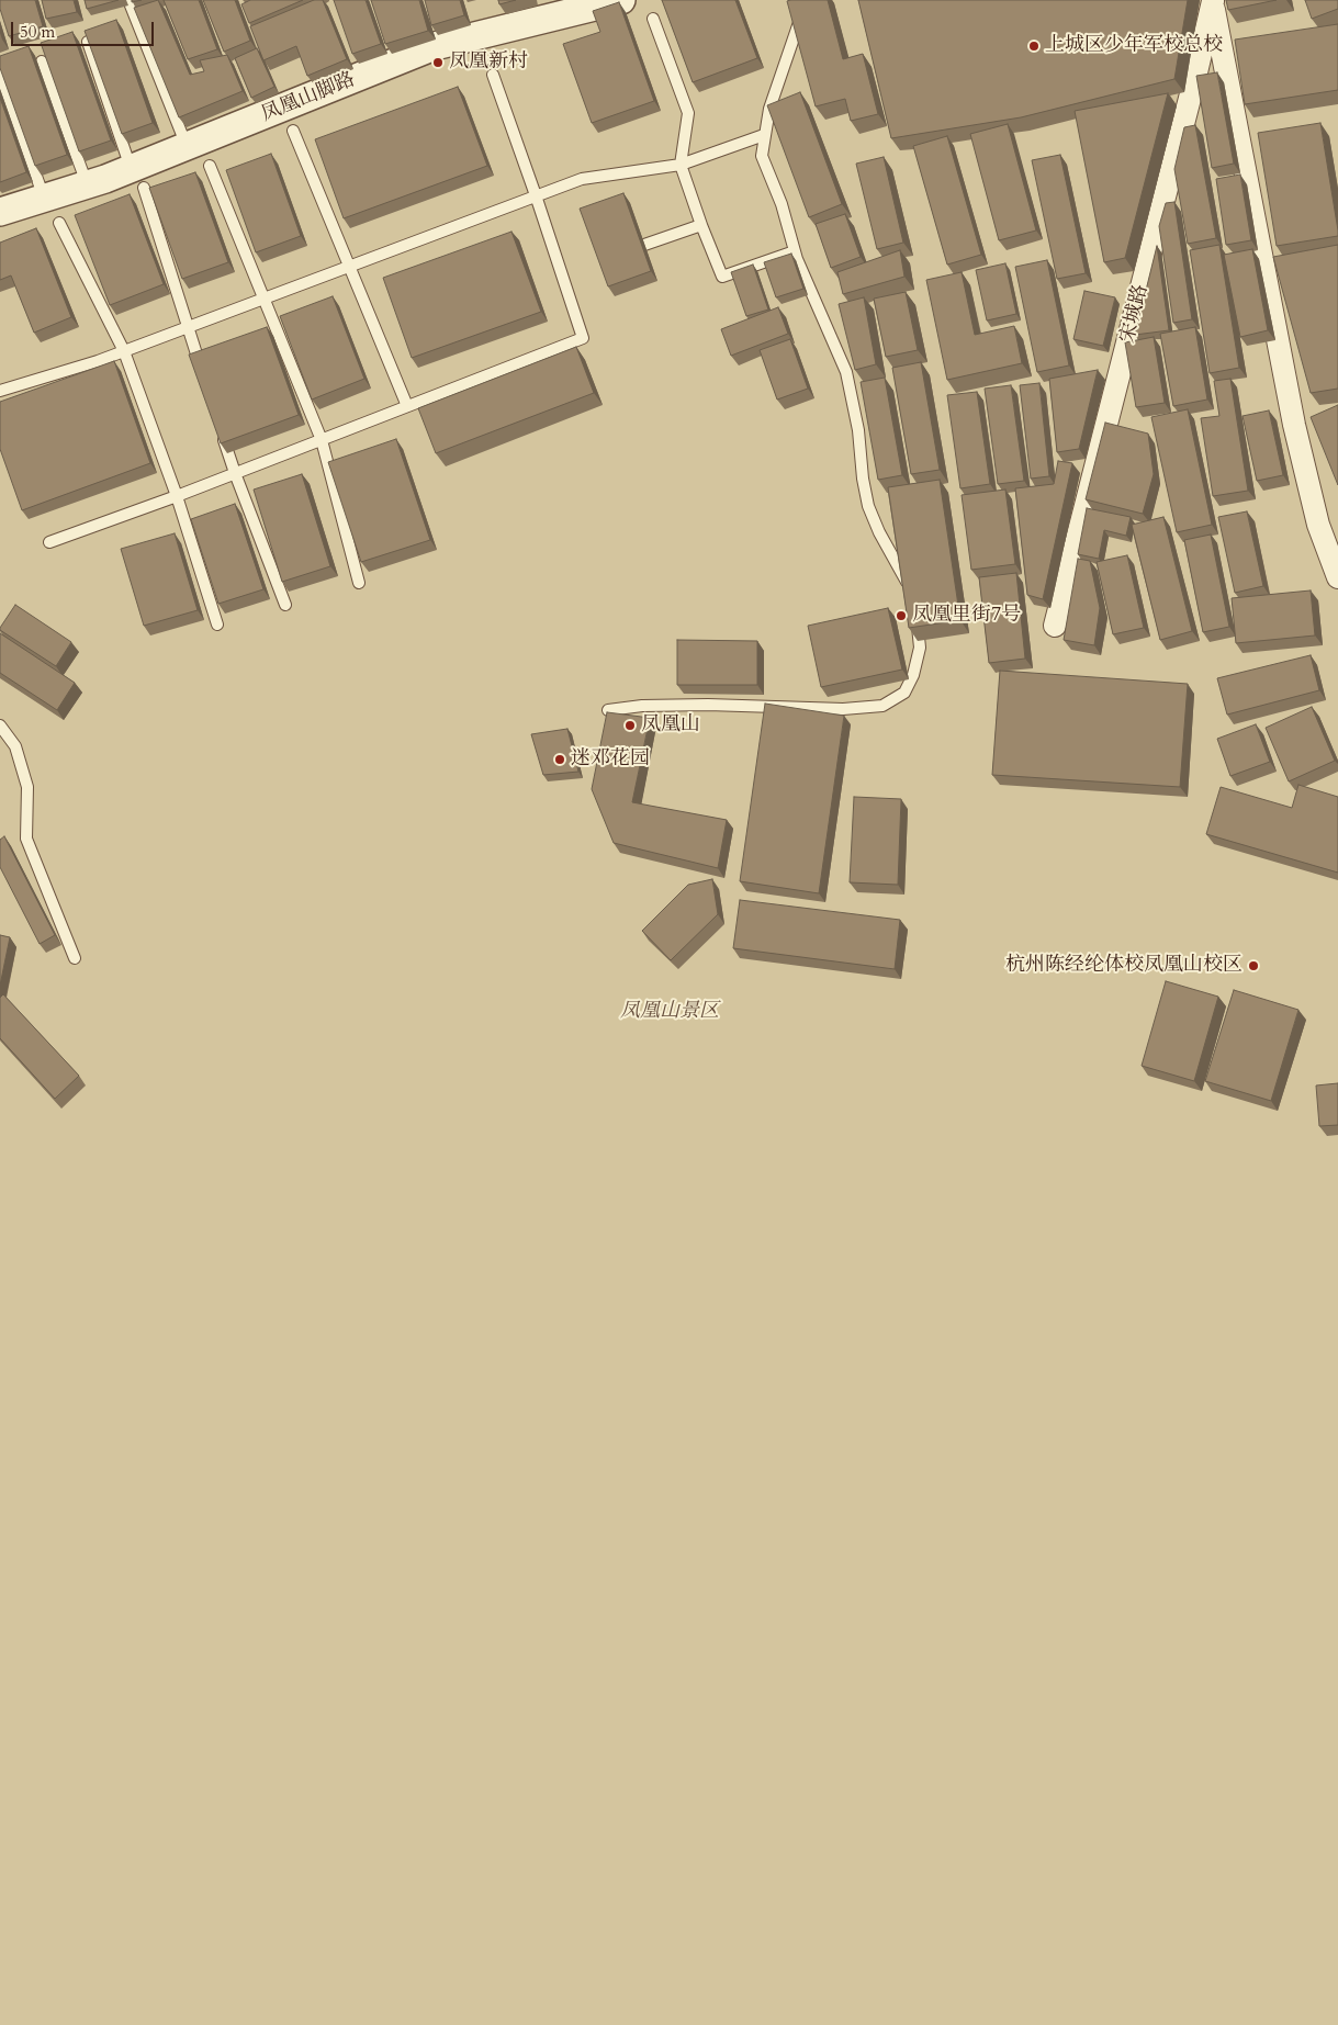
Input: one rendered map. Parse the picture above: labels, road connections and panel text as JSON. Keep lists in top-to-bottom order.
{
  "streets": {
    "street": ["凤凰山脚路", "宋城路"]
  },
  "parks": ["凤凰山景区"],
  "places": [
    "上城区少年军校总校",
    "凤凰新村",
    "凤凰里街7号",
    "凤凰山",
    "迷邓花园",
    "杭州陈经纶体校凤凰山校区"
  ],
  "scale_bar": "50 m"
}
